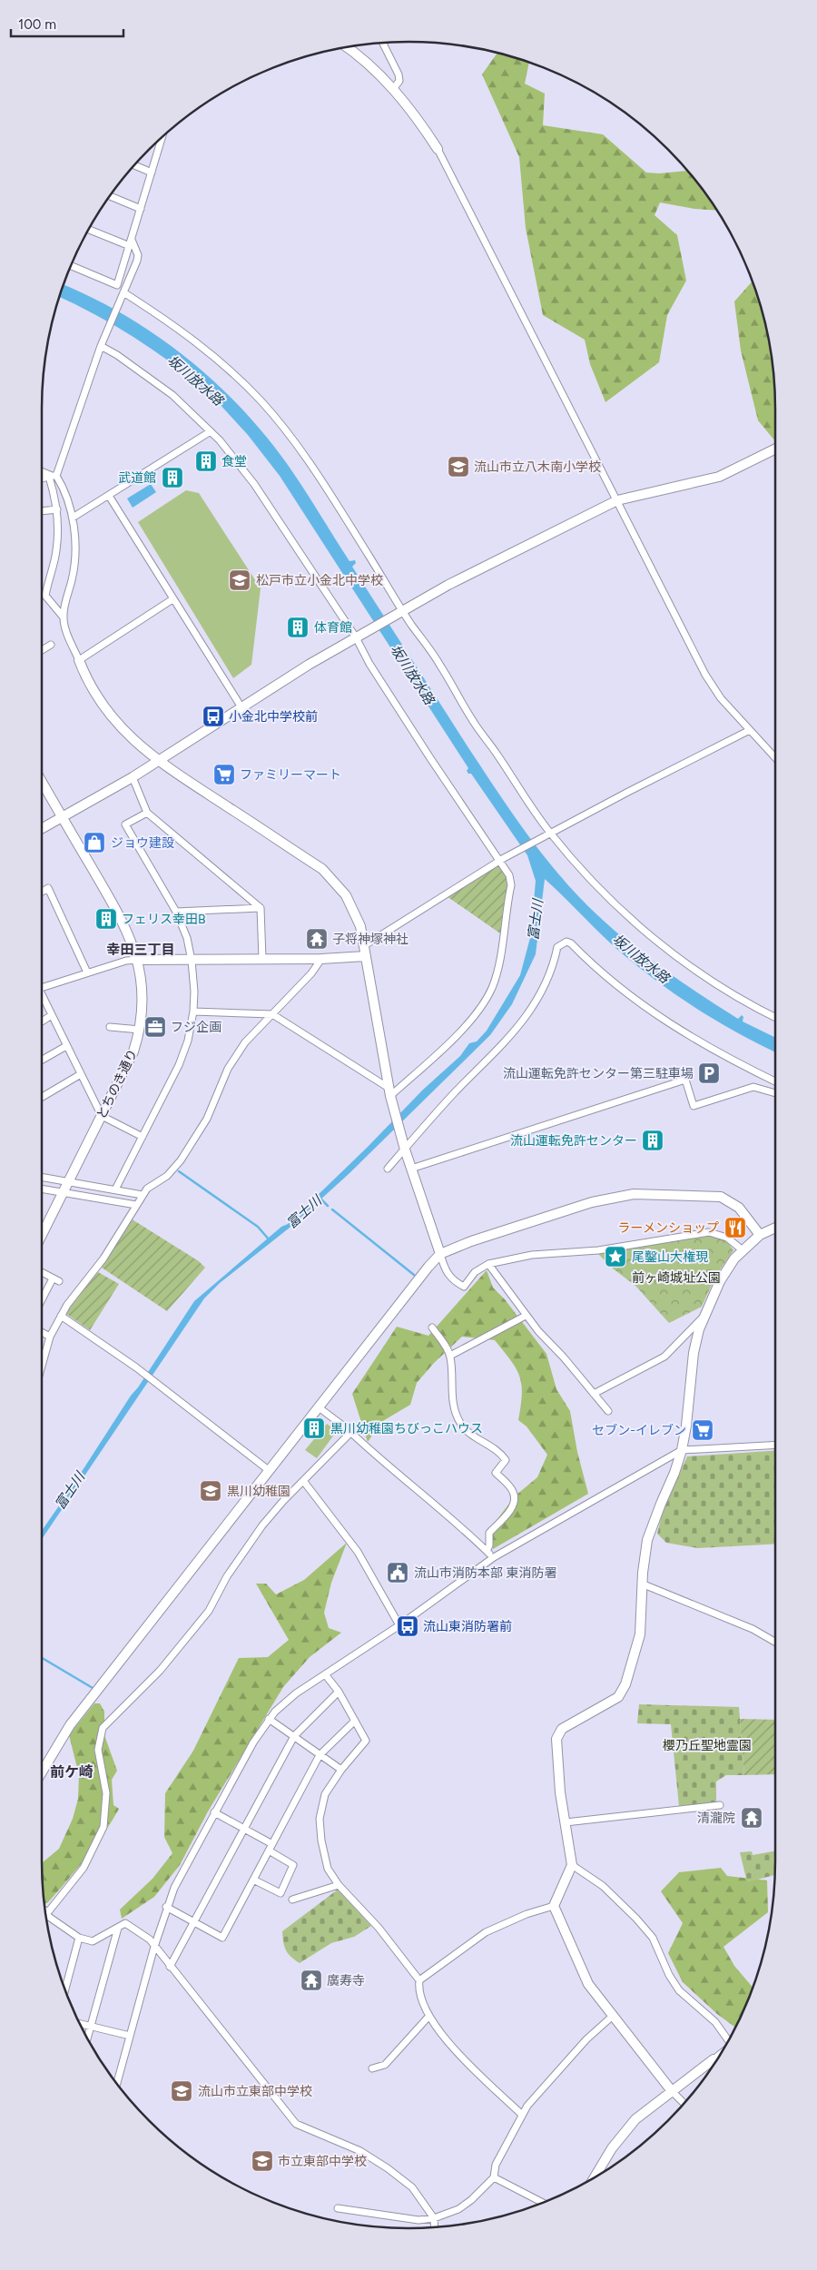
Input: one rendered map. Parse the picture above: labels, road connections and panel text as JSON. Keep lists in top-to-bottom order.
{
  "streets": {
    "street": ["とちのき通り"]
  },
  "districts": ["幸田三丁目", "前ケ崎"],
  "water": ["坂川放水路", "富士川"],
  "parks": ["前ヶ崎城址公園", "櫻乃丘聖地霊園"],
  "places": {
    "building": [
      "食堂",
      "武道館",
      "体育館",
      "フェリス幸田B",
      "流山運転免許センター",
      "黒川幼稚園ちびっこハウス"
    ],
    "school or university": [
      "流山市立八木南小学校",
      "松戸市立小金北中学校",
      "黒川幼稚園",
      "流山市立東部中学校",
      "市立東部中学校"
    ],
    "bus stop": ["小金北中学校前", "流山東消防署前"],
    "supermarket": ["ファミリーマート", "セブン-イレブン"],
    "shop": ["ジョウ建設"],
    "temple": ["子将神塚神社", "清瀧院", "廣寿寺"],
    "office": ["フジ企画"],
    "parking": ["流山運転免許センター第三駐車場"],
    "restaurant": ["ラーメンショップ"],
    "place": ["尾鑿山大権現"],
    "public building": ["流山市消防本部 東消防署"]
  },
  "scale_bar": "100 m"
}
